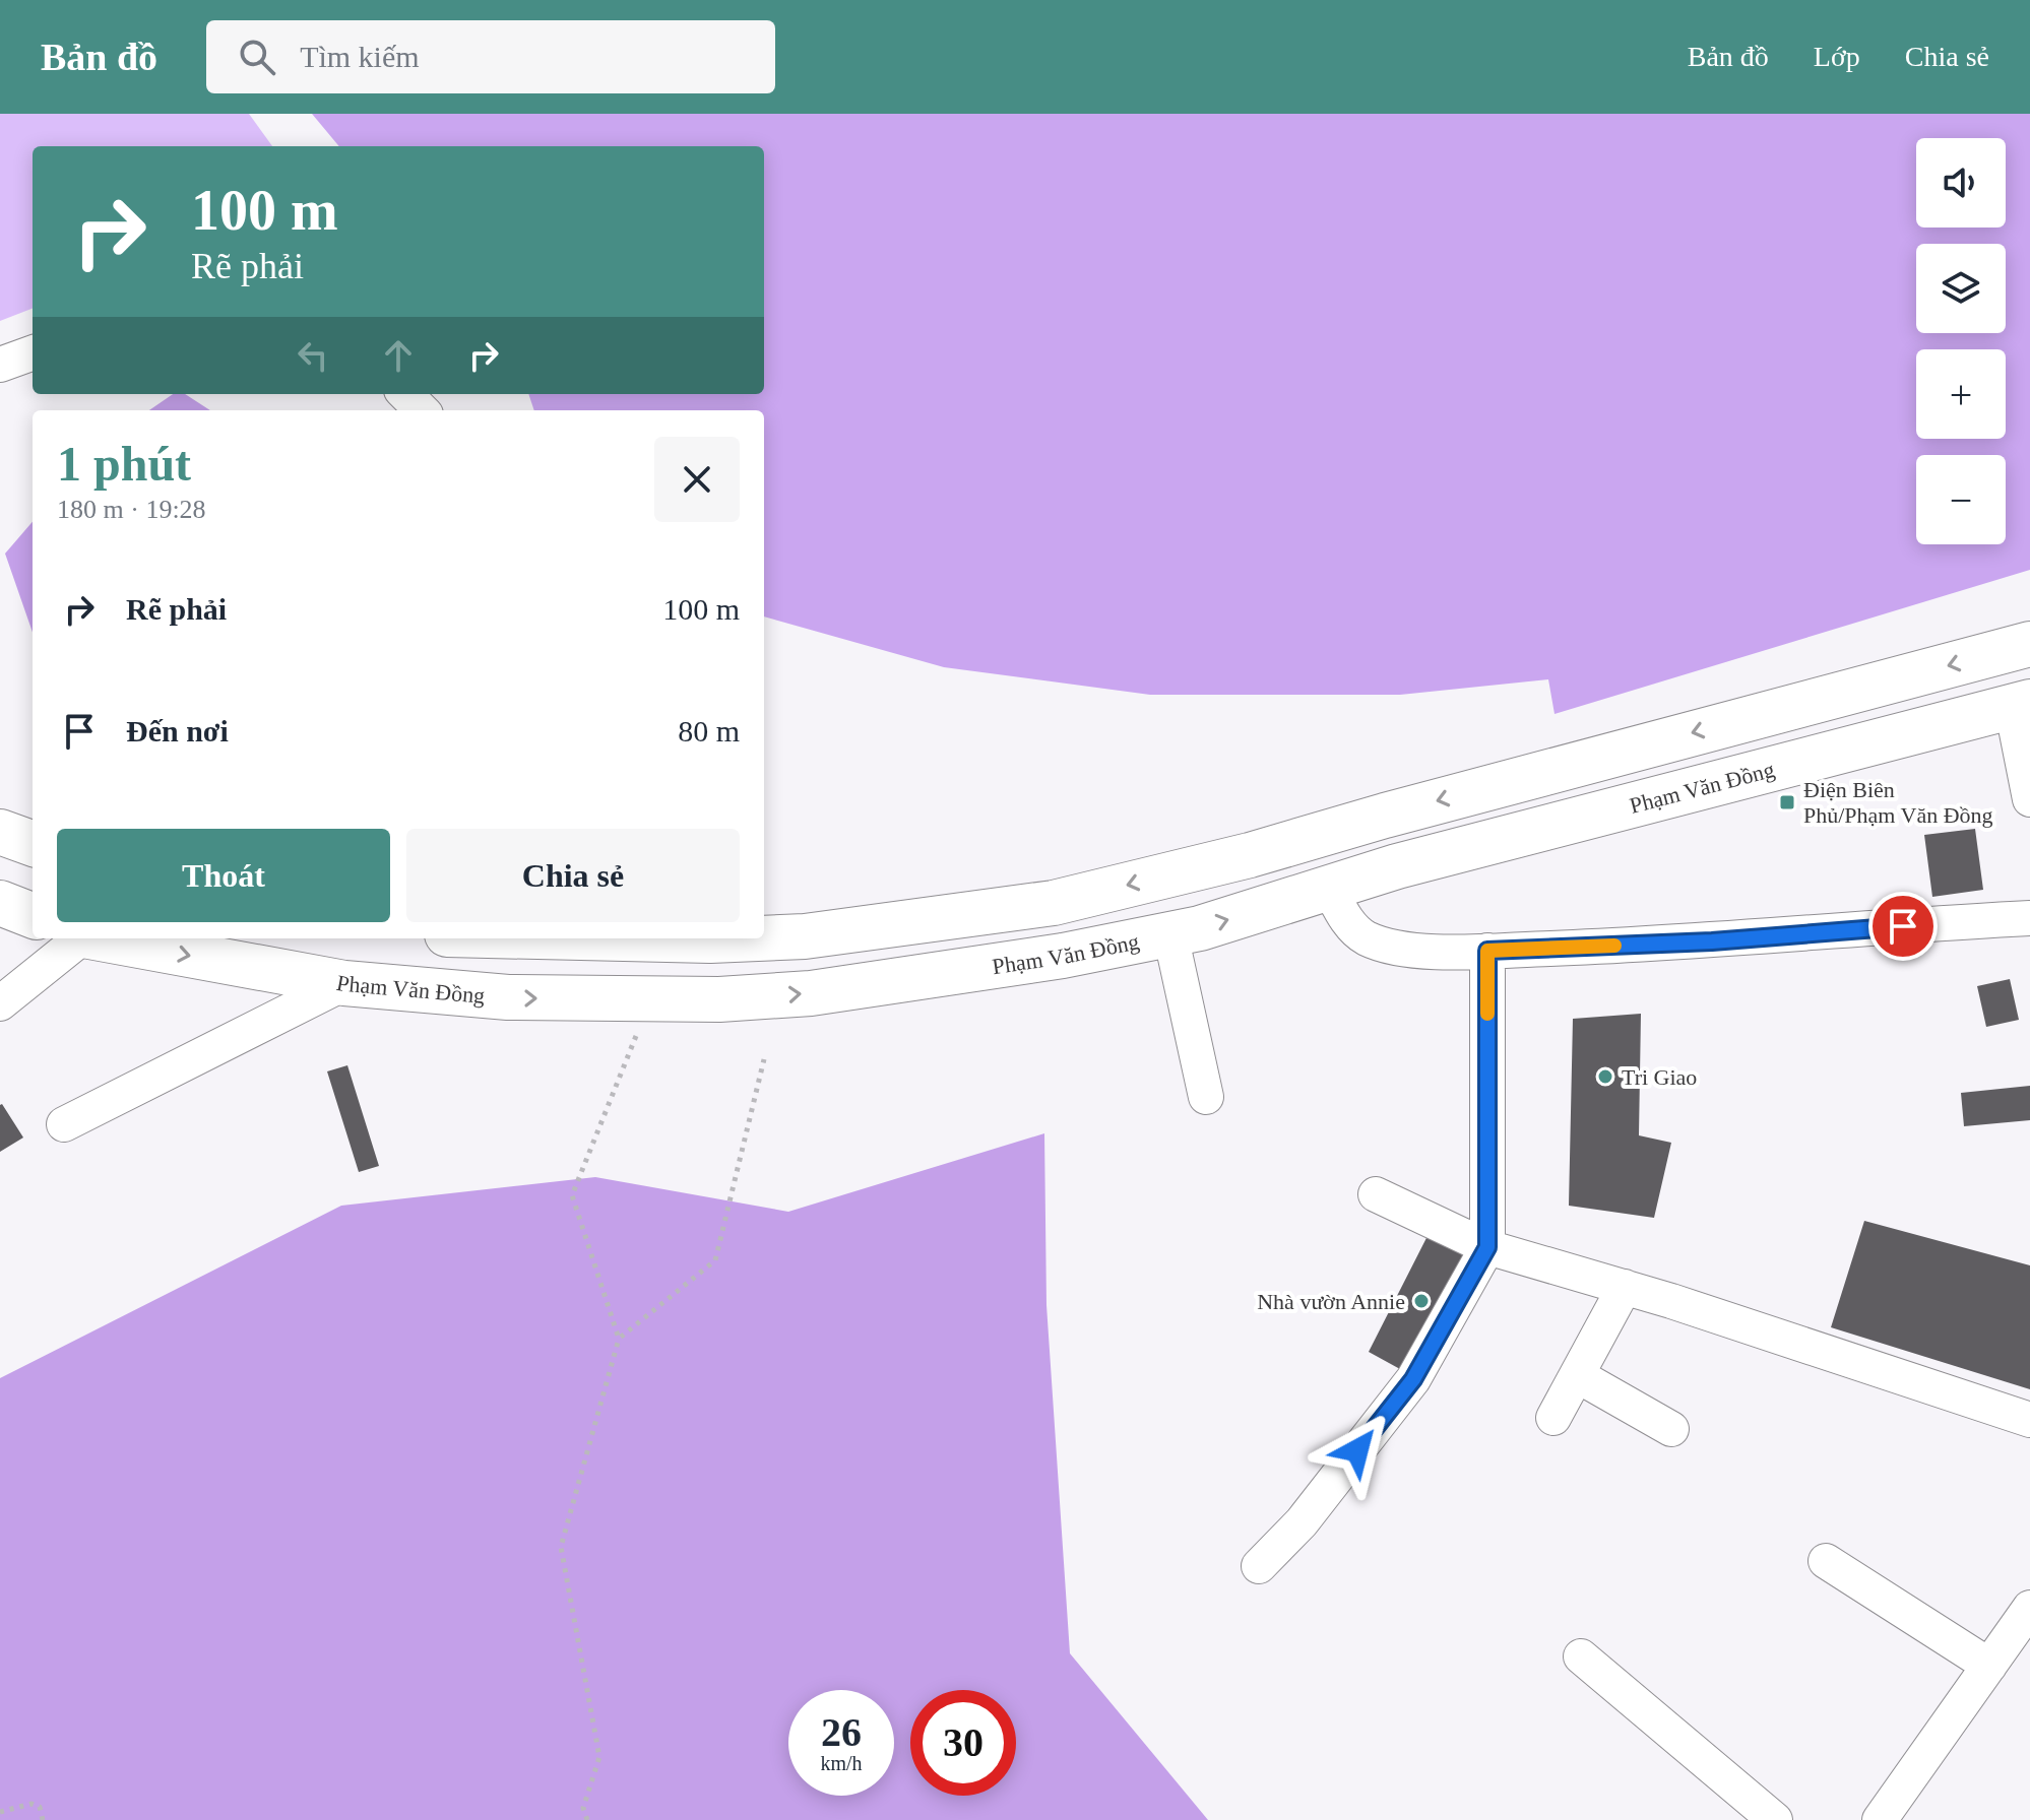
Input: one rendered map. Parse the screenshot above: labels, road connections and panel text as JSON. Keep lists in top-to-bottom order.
{
  "streets": {
    "main road": ["Phạm Văn Đồng"]
  },
  "places": {
    "transit": ["Điện Biên Phủ/Phạm Văn Đồng"],
    "other": ["Tri Giao", "Nhà vườn Annie"]
  },
  "page": {
    "header": "Bản đồ",
    "search": "Tìm kiếm",
    "nav": ["Bản đồ", "Lớp", "Chia sẻ"],
    "map_buttons": ["+", "−"],
    "turn": ["100 m", "Rẽ phải"],
    "heading": ["1 phút", "180 m · 19:28"],
    "list": [
      {
        "name": "Rẽ phải",
        "value": "100 m"
      },
      {
        "name": "Đến nơi",
        "value": "80 m"
      }
    ],
    "buttons": ["Thoát", "Chia sẻ"],
    "speed": "26 km/h",
    "limit": "30"
  }
}
